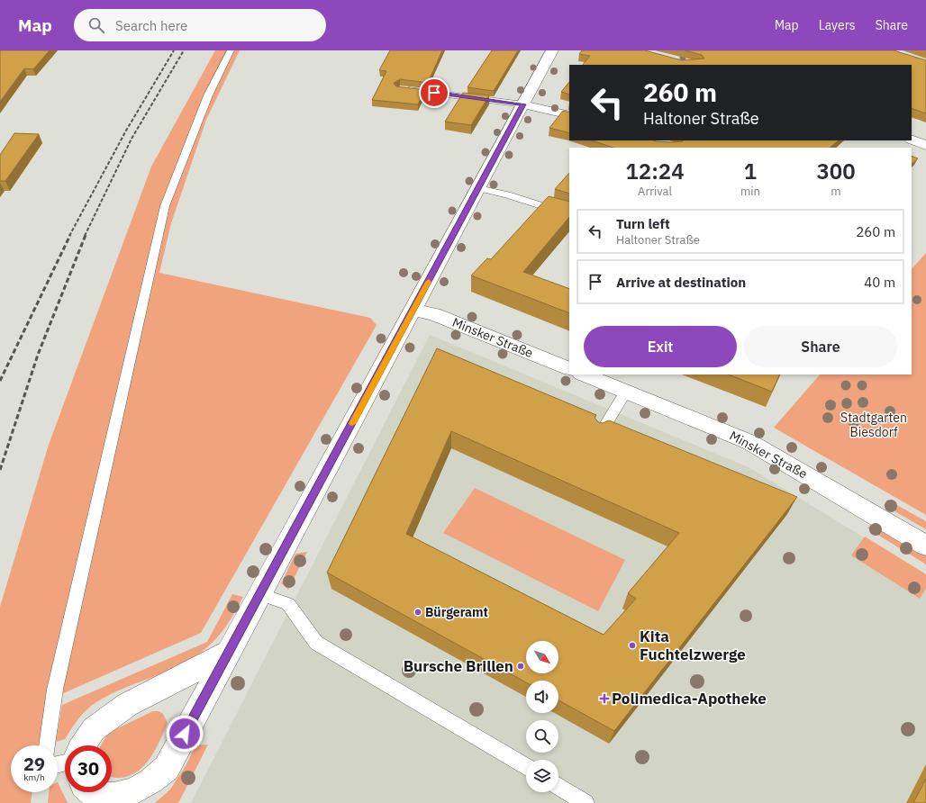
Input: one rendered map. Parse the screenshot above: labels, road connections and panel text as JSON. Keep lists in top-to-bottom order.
{
  "streets": {
    "street": ["Minsker Straße"]
  },
  "parks": ["Stadtgarten Biesdorf"],
  "places": {
    "other": ["Bürgeramt", "Kita Fuchtelzwerge", "Bursche Brillen"],
    "health": ["Polimedica-Apotheke"]
  },
  "north": "bottom right",
  "page": {
    "header": "Map",
    "search": "Search here",
    "nav": ["Map", "Layers", "Share"],
    "turn": ["260 m", "Haltoner Straße"],
    "eta": [
      "12:24",
      "Arrival",
      "1",
      "min",
      "300",
      "m"
    ],
    "list": [
      {
        "name": "Turn left",
        "note": "Haltoner Straße",
        "value": "260 m"
      },
      {
        "name": "Arrive at destination",
        "value": "40 m"
      }
    ],
    "buttons": ["Exit", "Share"],
    "speed": "29 km/h",
    "limit": "30"
  }
}
